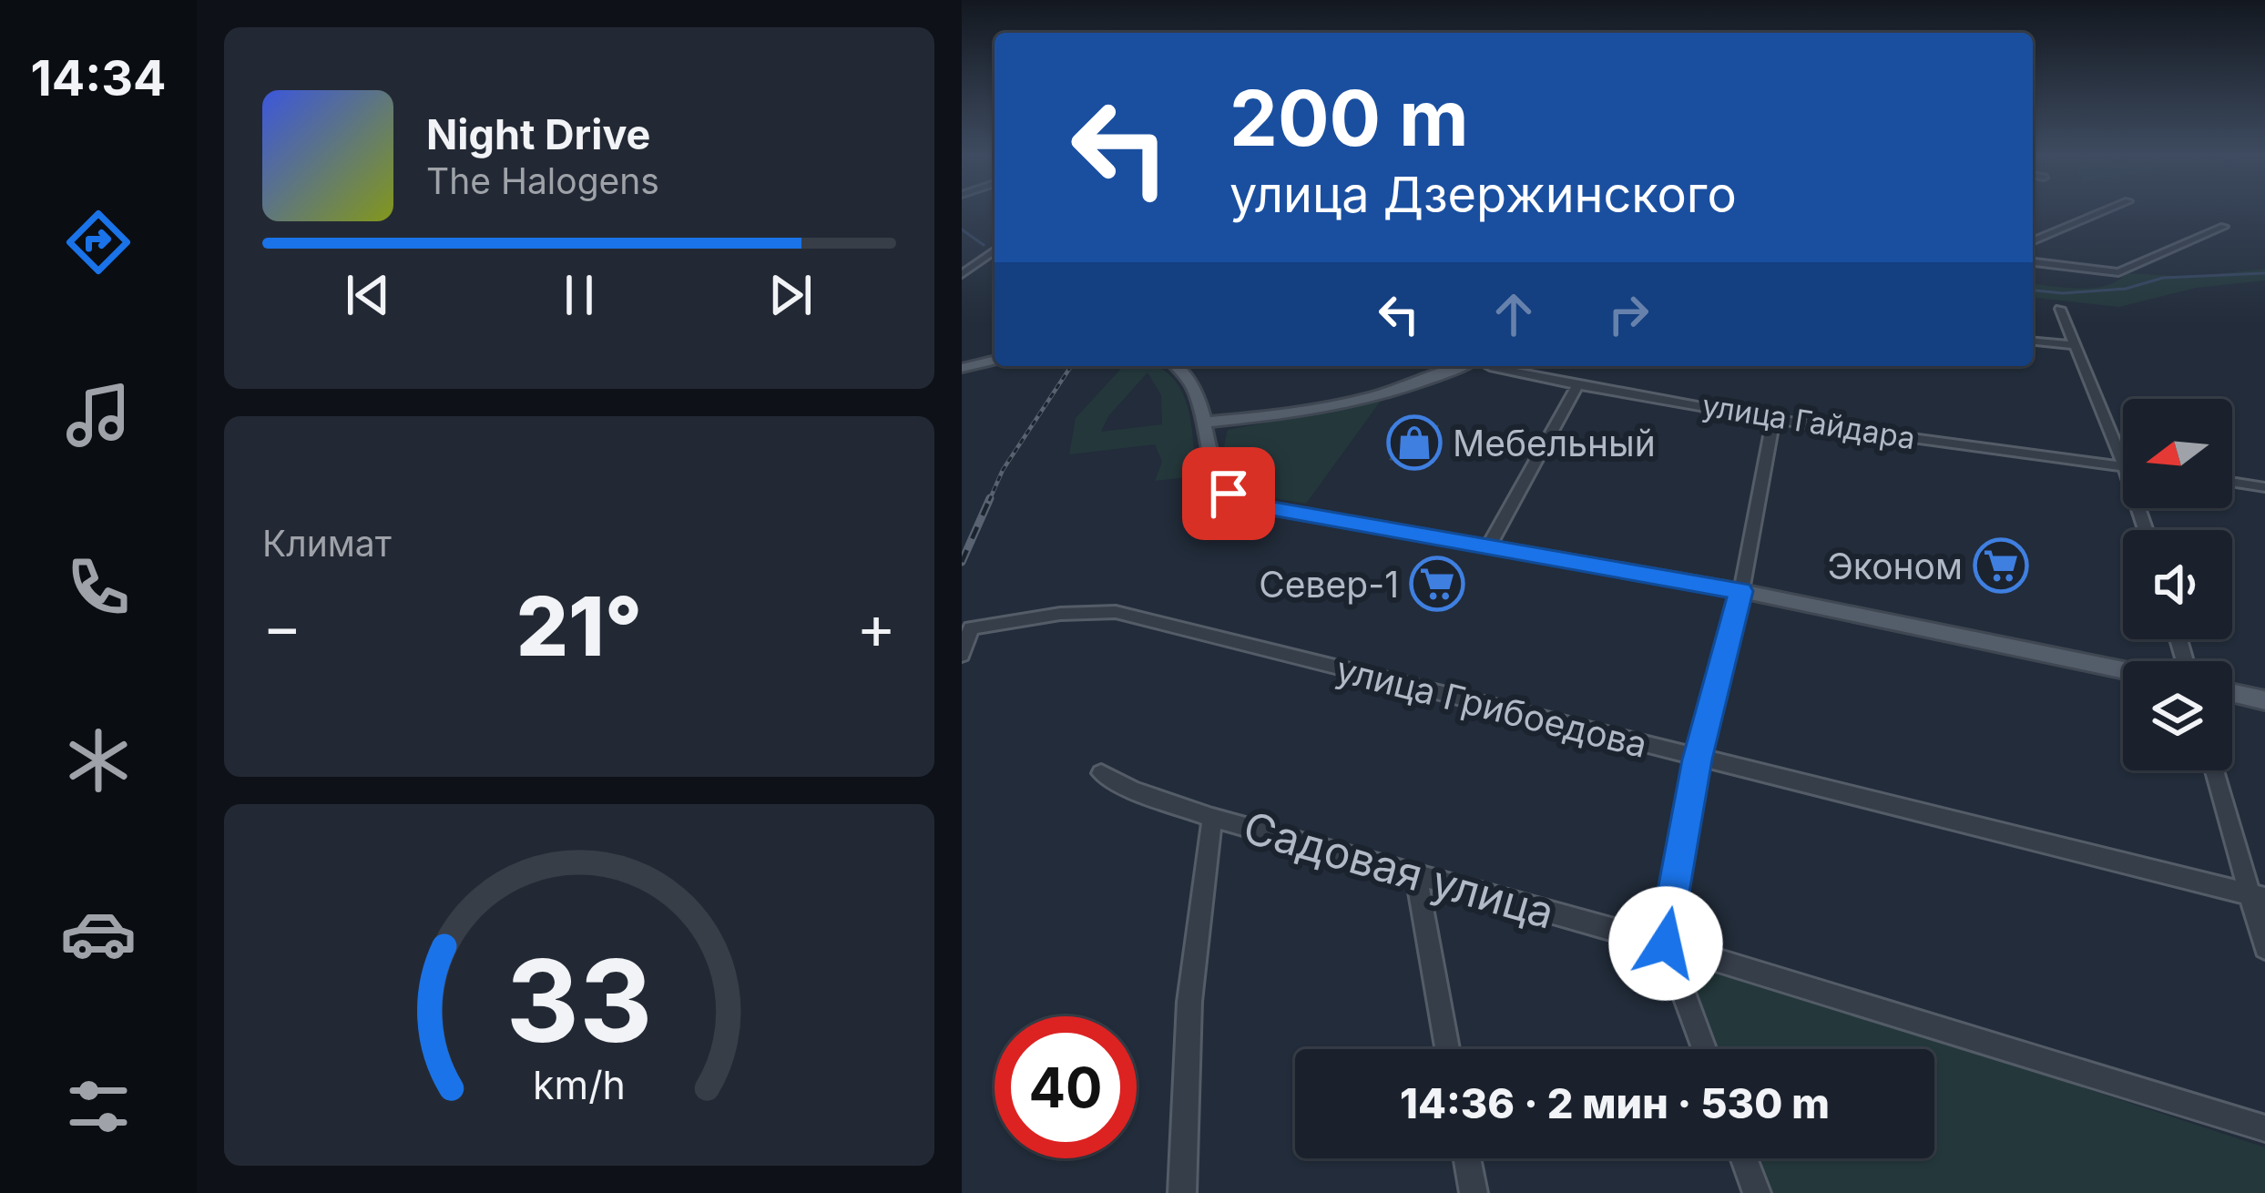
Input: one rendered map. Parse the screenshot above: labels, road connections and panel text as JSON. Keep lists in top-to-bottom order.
{
  "streets": {
    "street": ["улица Гайдара", "улица Грибоедова", "Садовая улица"]
  },
  "places": {
    "shop": ["Мебельный"],
    "supermarket": ["Эконом", "Север-1"]
  },
  "north": "left",
  "page": {
    "tabs": "14:34",
    "turn": ["200 m", "улица Дзержинского"],
    "song": ["Night Drive", "The Halogens"],
    "tile": "Климат",
    "heat": ["−", "21°", "+"],
    "limit": "40",
    "trip": "14:36 · 2 мин · 530 m",
    "gauge": ["33", "km/h"]
  }
}
